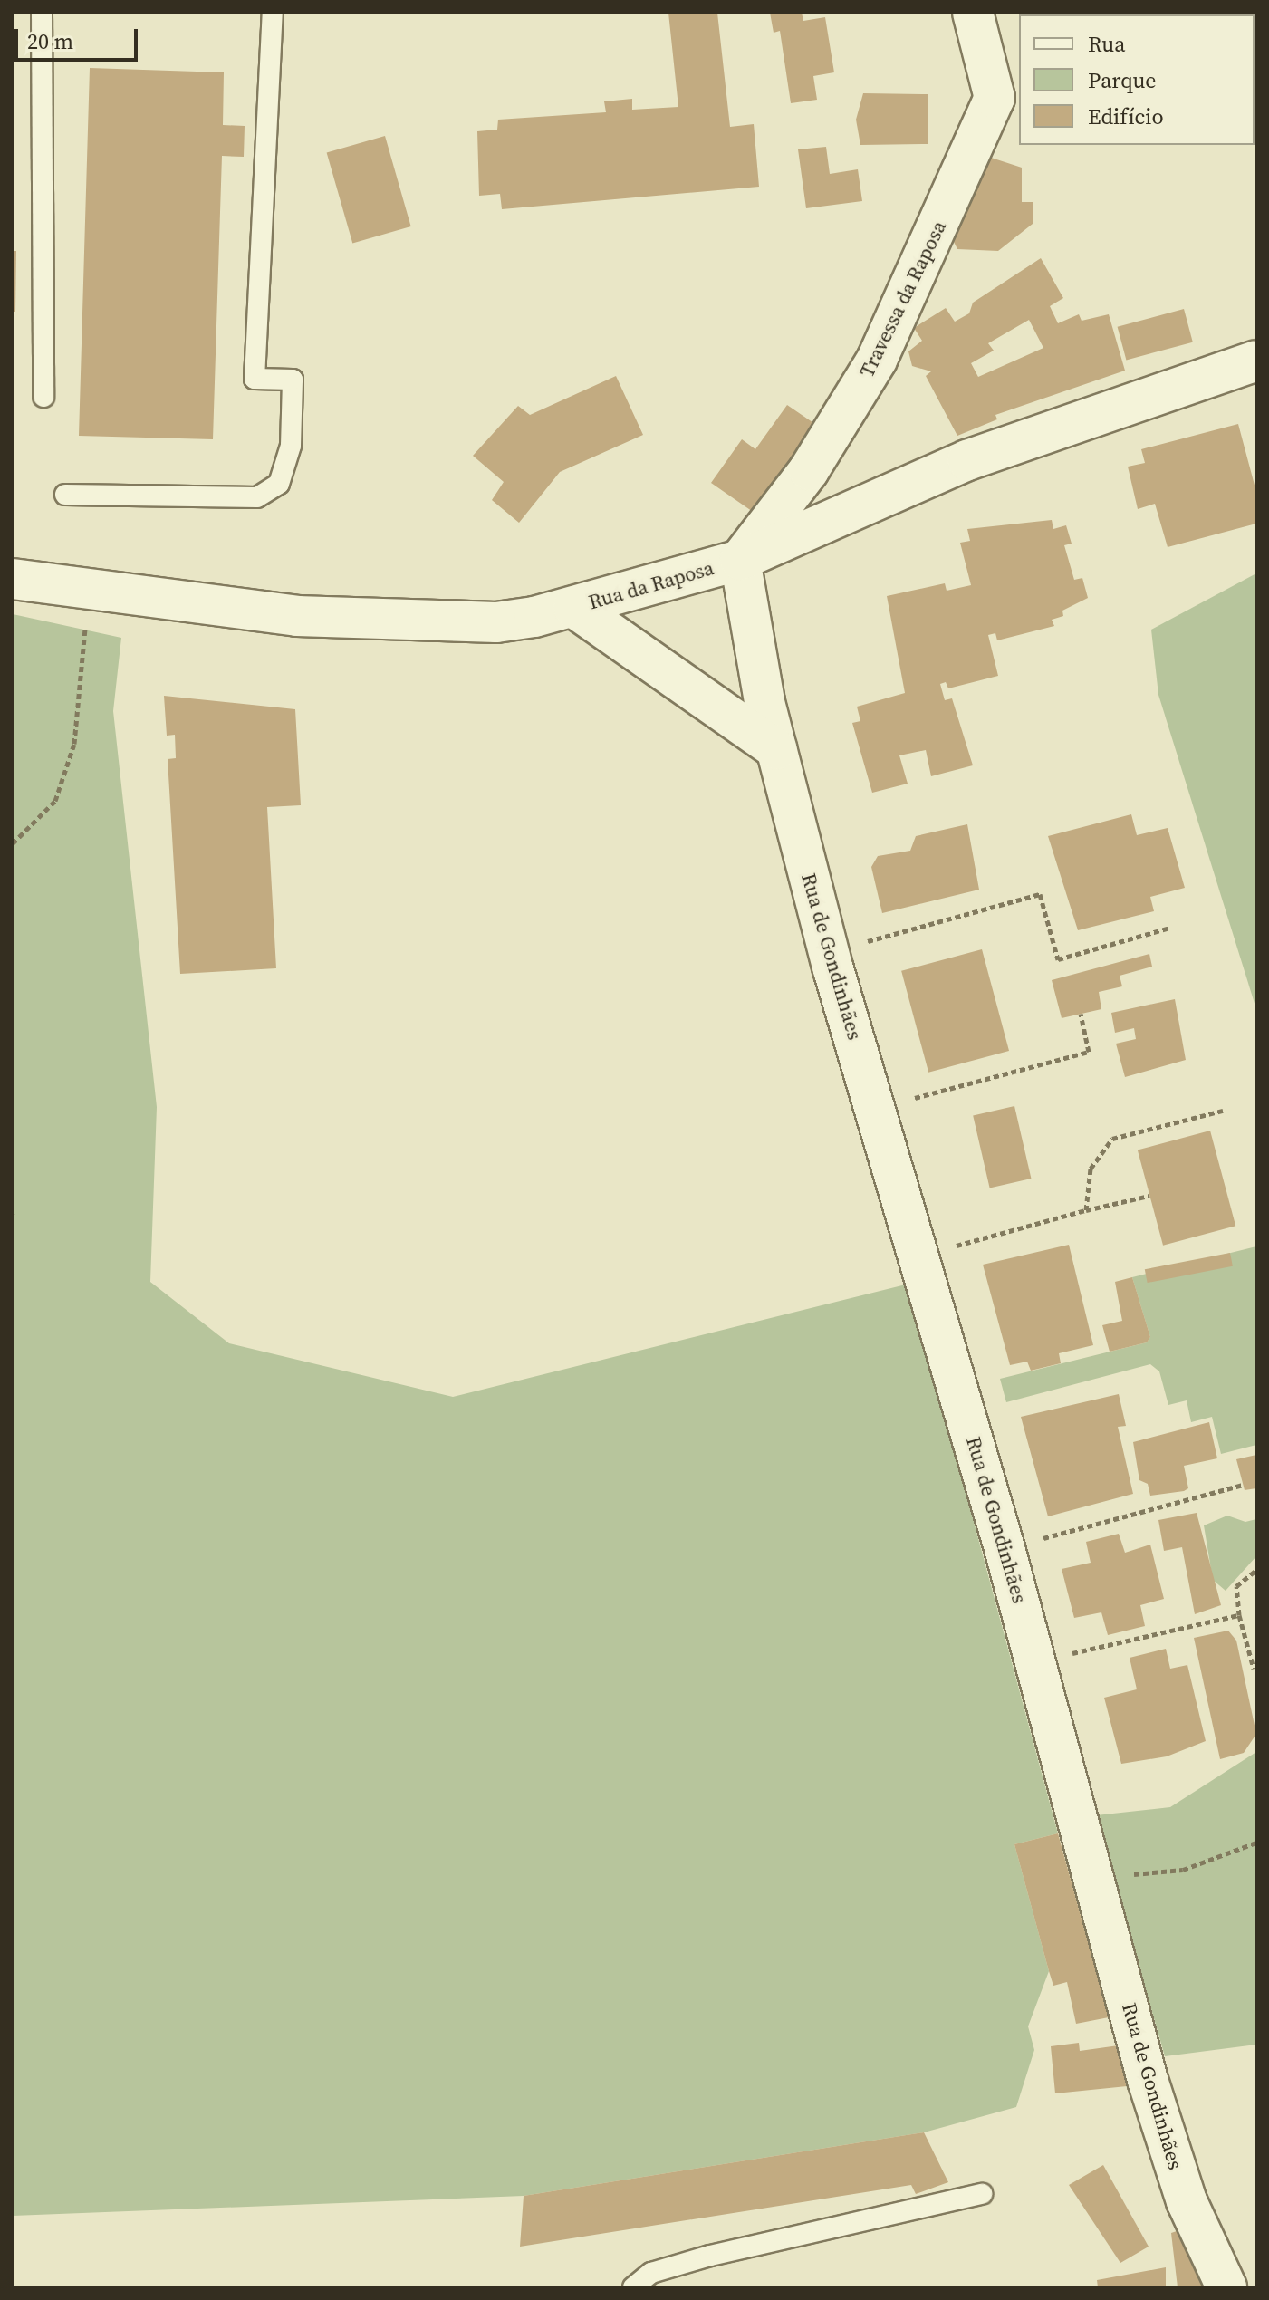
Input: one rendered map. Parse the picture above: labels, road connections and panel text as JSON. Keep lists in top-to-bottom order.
{
  "streets": {
    "street": ["Travessa da Raposa", "Rua da Raposa", "Rua de Gondinhães"]
  },
  "crossings": [
    ["Travessa da Raposa", "Rua da Raposa"],
    ["Travessa da Raposa", "Rua de Gondinhães"],
    ["Rua da Raposa", "Rua de Gondinhães"]
  ],
  "legend": ["Rua", "Parque", "Edifício"],
  "scale_bar": "20 m"
}
